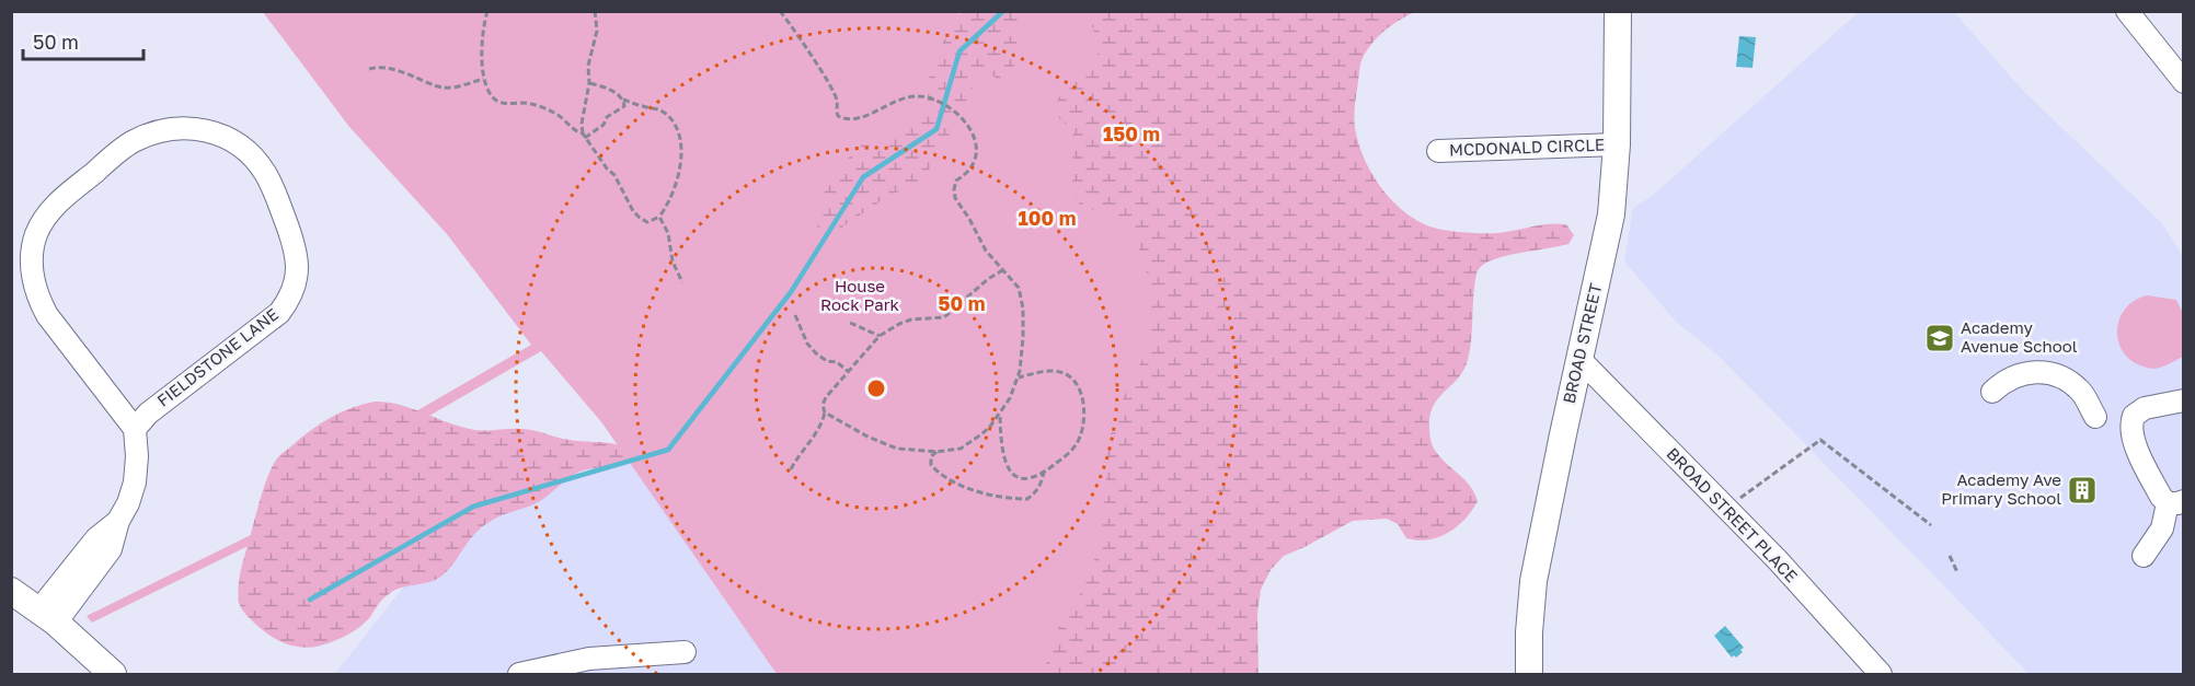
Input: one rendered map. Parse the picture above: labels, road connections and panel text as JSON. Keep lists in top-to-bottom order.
{
  "streets": {
    "main road": ["BROAD STREET"],
    "street": ["MCDONALD CIRCLE", "FIELDSTONE LANE", "BROAD STREET PLACE"]
  },
  "crossings": [
    ["MCDONALD CIRCLE", "BROAD STREET"],
    ["BROAD STREET", "BROAD STREET PLACE"]
  ],
  "parks": ["House Rock Park"],
  "places": {
    "school or university": ["Academy Avenue School"],
    "building": ["Academy Ave Primary School"]
  },
  "scale_bar": "50 m",
  "rings": ["150 m", "100 m", "50 m"]
}
